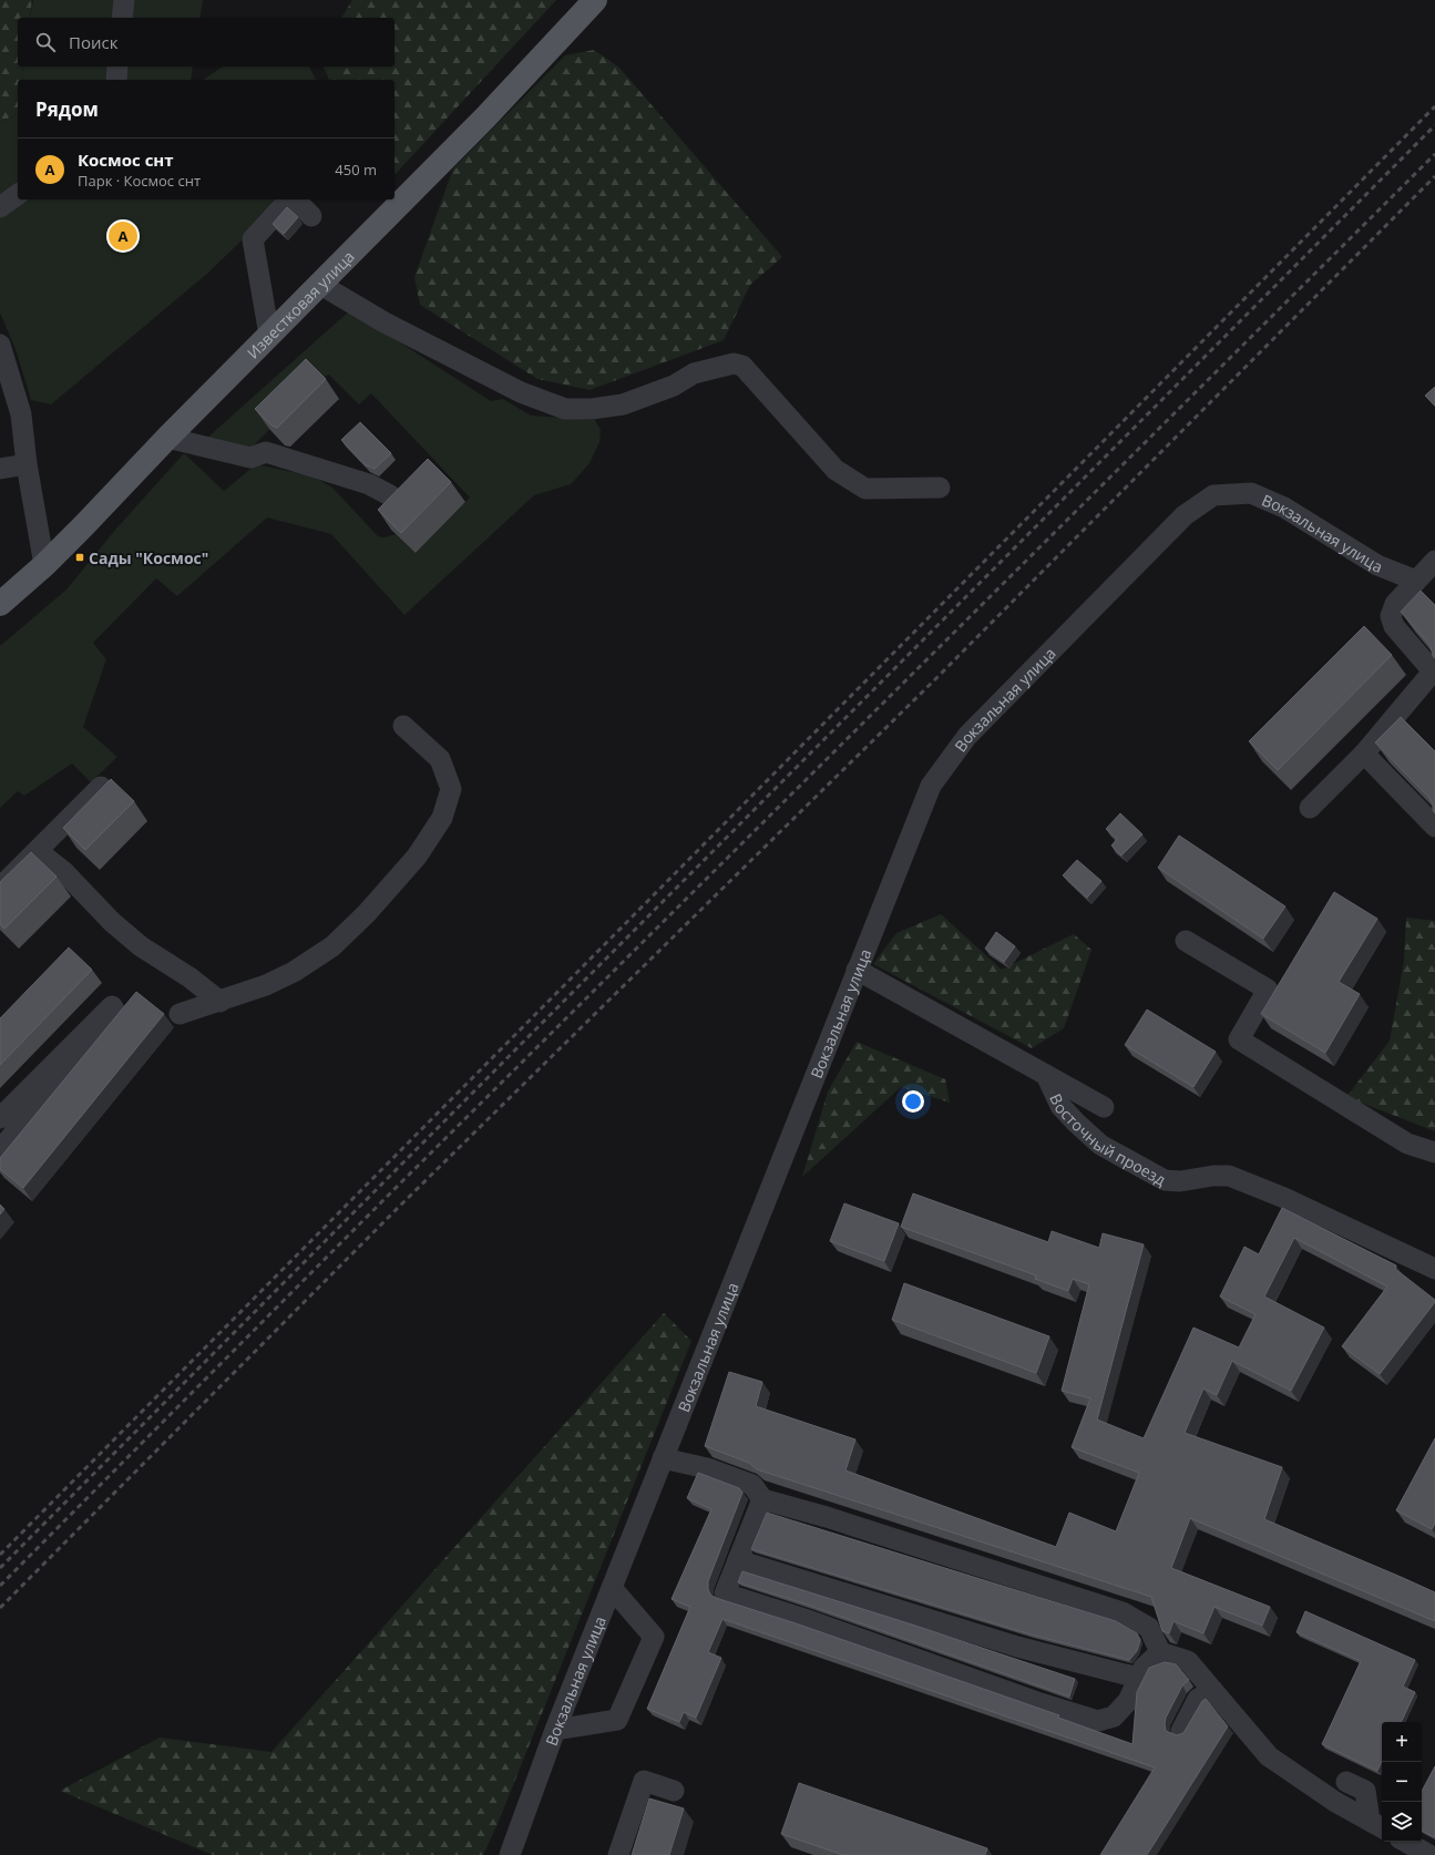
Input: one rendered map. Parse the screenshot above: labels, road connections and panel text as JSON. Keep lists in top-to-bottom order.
{
  "streets": {
    "main road": ["Известковая улица"],
    "street": ["Вокзальная улица", "Восточный проезд"]
  },
  "crossings": [
    ["Вокзальная улица", "Восточный проезд"]
  ],
  "places": {
    "transit": ["Сады \"Космос\""]
  },
  "page": {
    "search": "Поиск",
    "heading": "Рядом",
    "list": [
      {
        "mark": "A",
        "name": "Космос снт",
        "note": "Парк · Космос снт",
        "value": "450 m"
      }
    ],
    "pins": "A",
    "map_buttons": ["+", "−"]
  }
}
